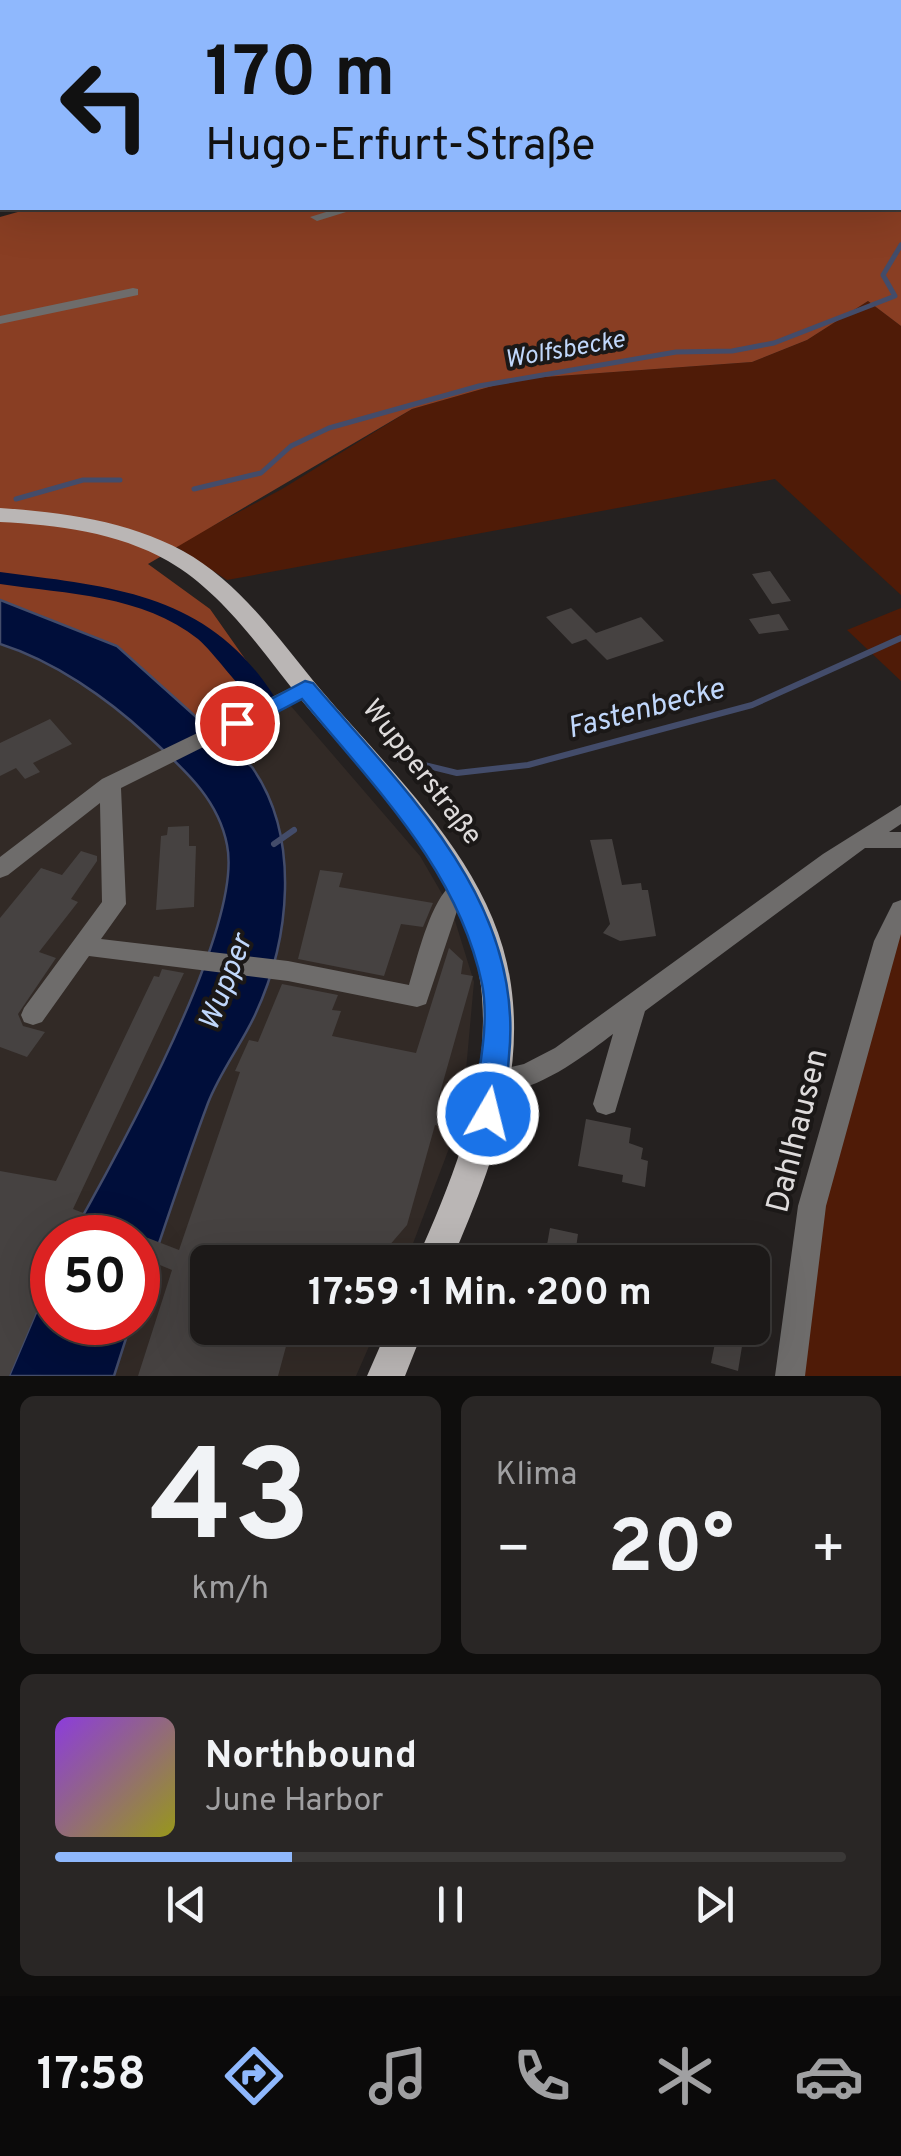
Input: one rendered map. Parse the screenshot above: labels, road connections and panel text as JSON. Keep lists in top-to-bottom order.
{
  "streets": {
    "main road": ["Wupperstraße"],
    "street": ["Dahlhausen"]
  },
  "water": ["Wolfsbecke", "Fastenbecke", "Wupper"],
  "page": {
    "turn": ["170 m", "Hugo-Erfurt-Straße"],
    "limit": "50",
    "trip": "17:59 · 1 Min. · 200 m",
    "tile": [
      ["43", "km/h"],
      "Klima"
    ],
    "heat": ["−", "20°", "+"],
    "song": ["Northbound", "June Harbor"],
    "tabs": "17:58"
  }
}
